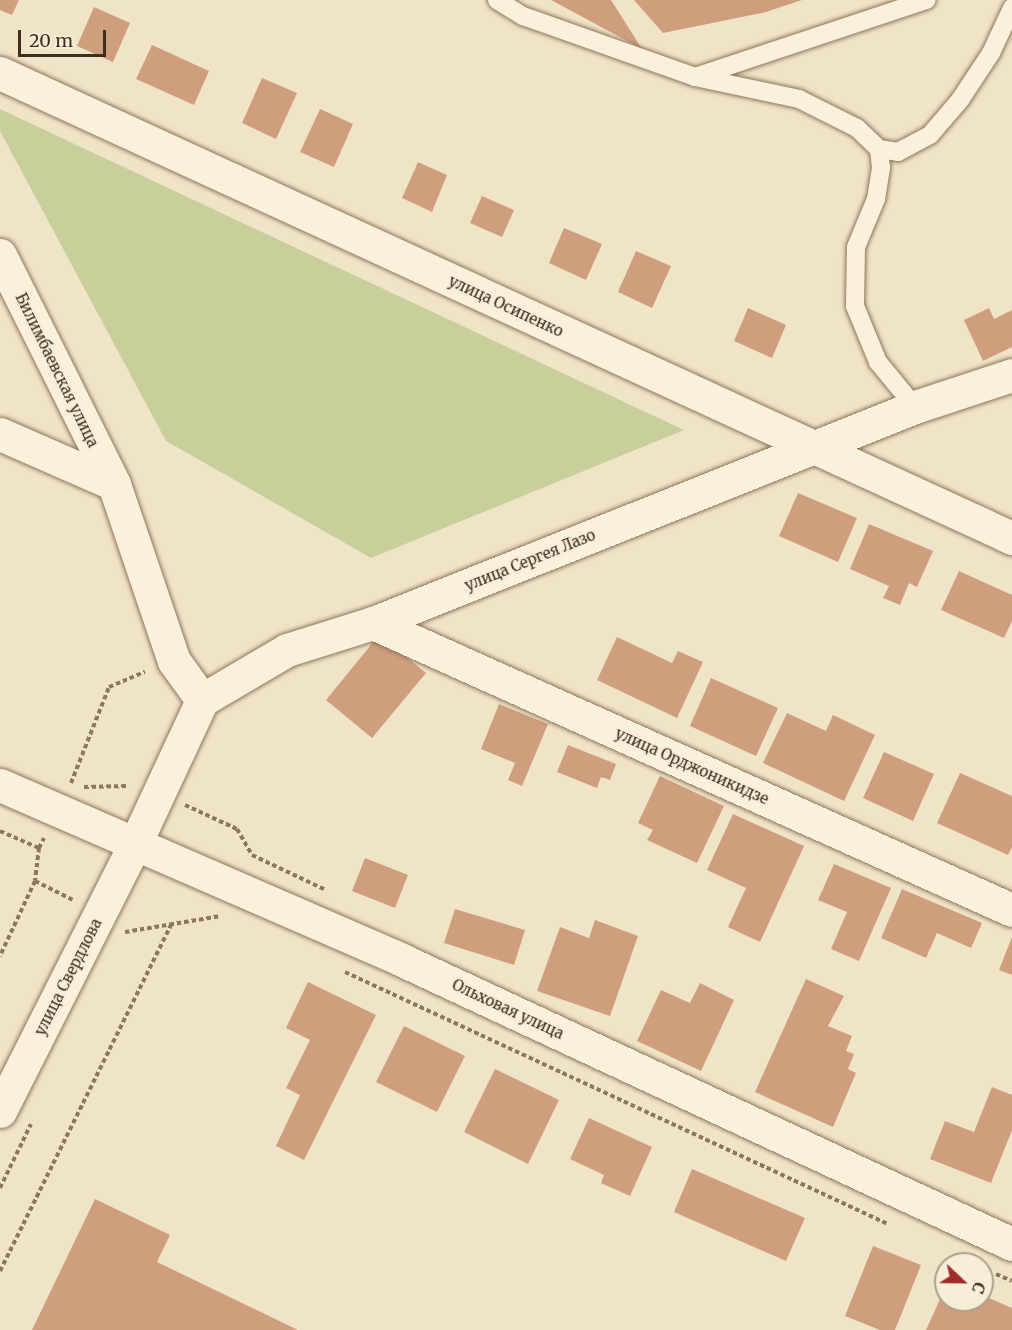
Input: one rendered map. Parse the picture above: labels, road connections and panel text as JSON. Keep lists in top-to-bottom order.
{
  "streets": {
    "street": [
      "улица Осипенко",
      "Билимбаевская улица",
      "улица Сергея Лазо",
      "улица Орджоникидзе",
      "улица Свердлова",
      "Ольховая улица"
    ]
  },
  "crossings": [
    ["улица Осипенко", "улица Сергея Лазо"],
    ["Билимбаевская улица", "улица Сергея Лазо"],
    ["улица Сергея Лазо", "улица Орджоникидзе"],
    ["улица Свердлова", "Ольховая улица"]
  ],
  "scale_bar": "20 m",
  "north": "right"
}
